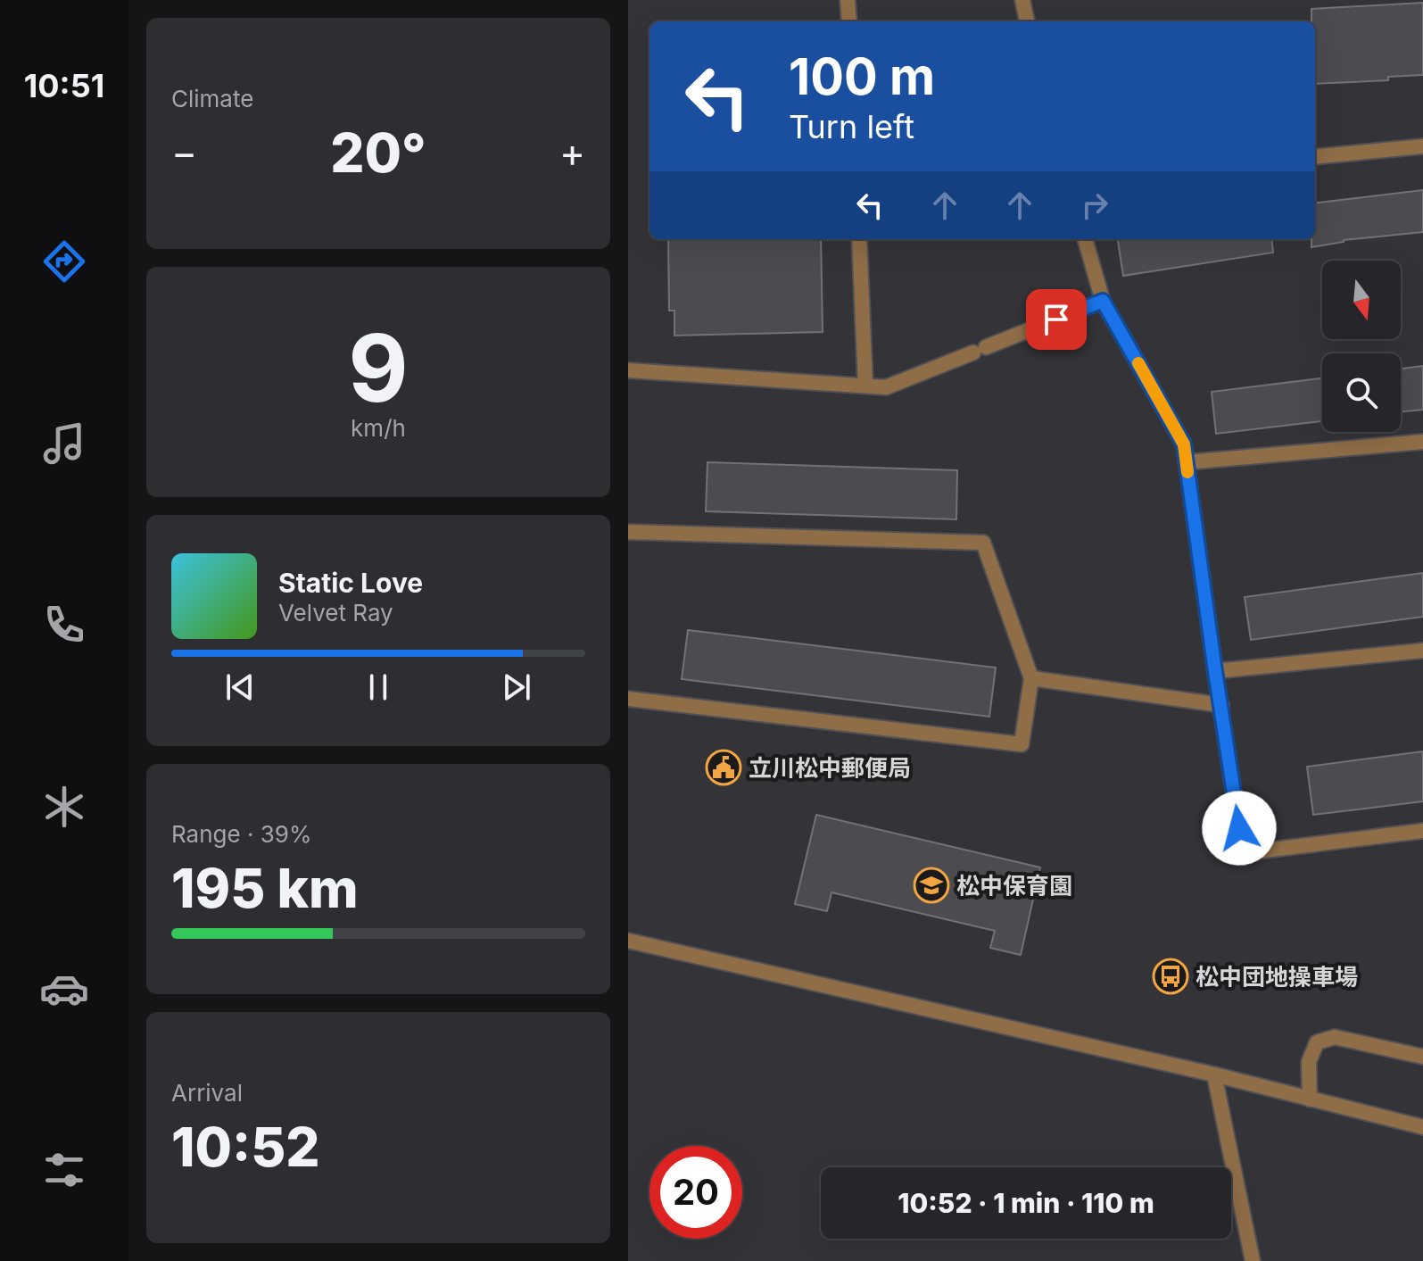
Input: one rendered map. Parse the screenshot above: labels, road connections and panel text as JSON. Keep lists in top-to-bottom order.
{
  "places": {
    "public building": ["立川松中郵便局"],
    "school or university": ["松中保育園"],
    "bus stop": ["松中団地操車場"]
  },
  "north": "bottom",
  "page": {
    "tabs": "10:51",
    "tile": [
      "Climate",
      ["9", "km/h"],
      ["Range · 39%", "195 km"],
      ["Arrival", "10:52"]
    ],
    "turn": ["100 m", "Turn left"],
    "heat": ["−", "20°", "+"],
    "song": ["Static Love", "Velvet Ray"],
    "limit": "20",
    "trip": "10:52 · 1 min · 110 m"
  }
}
